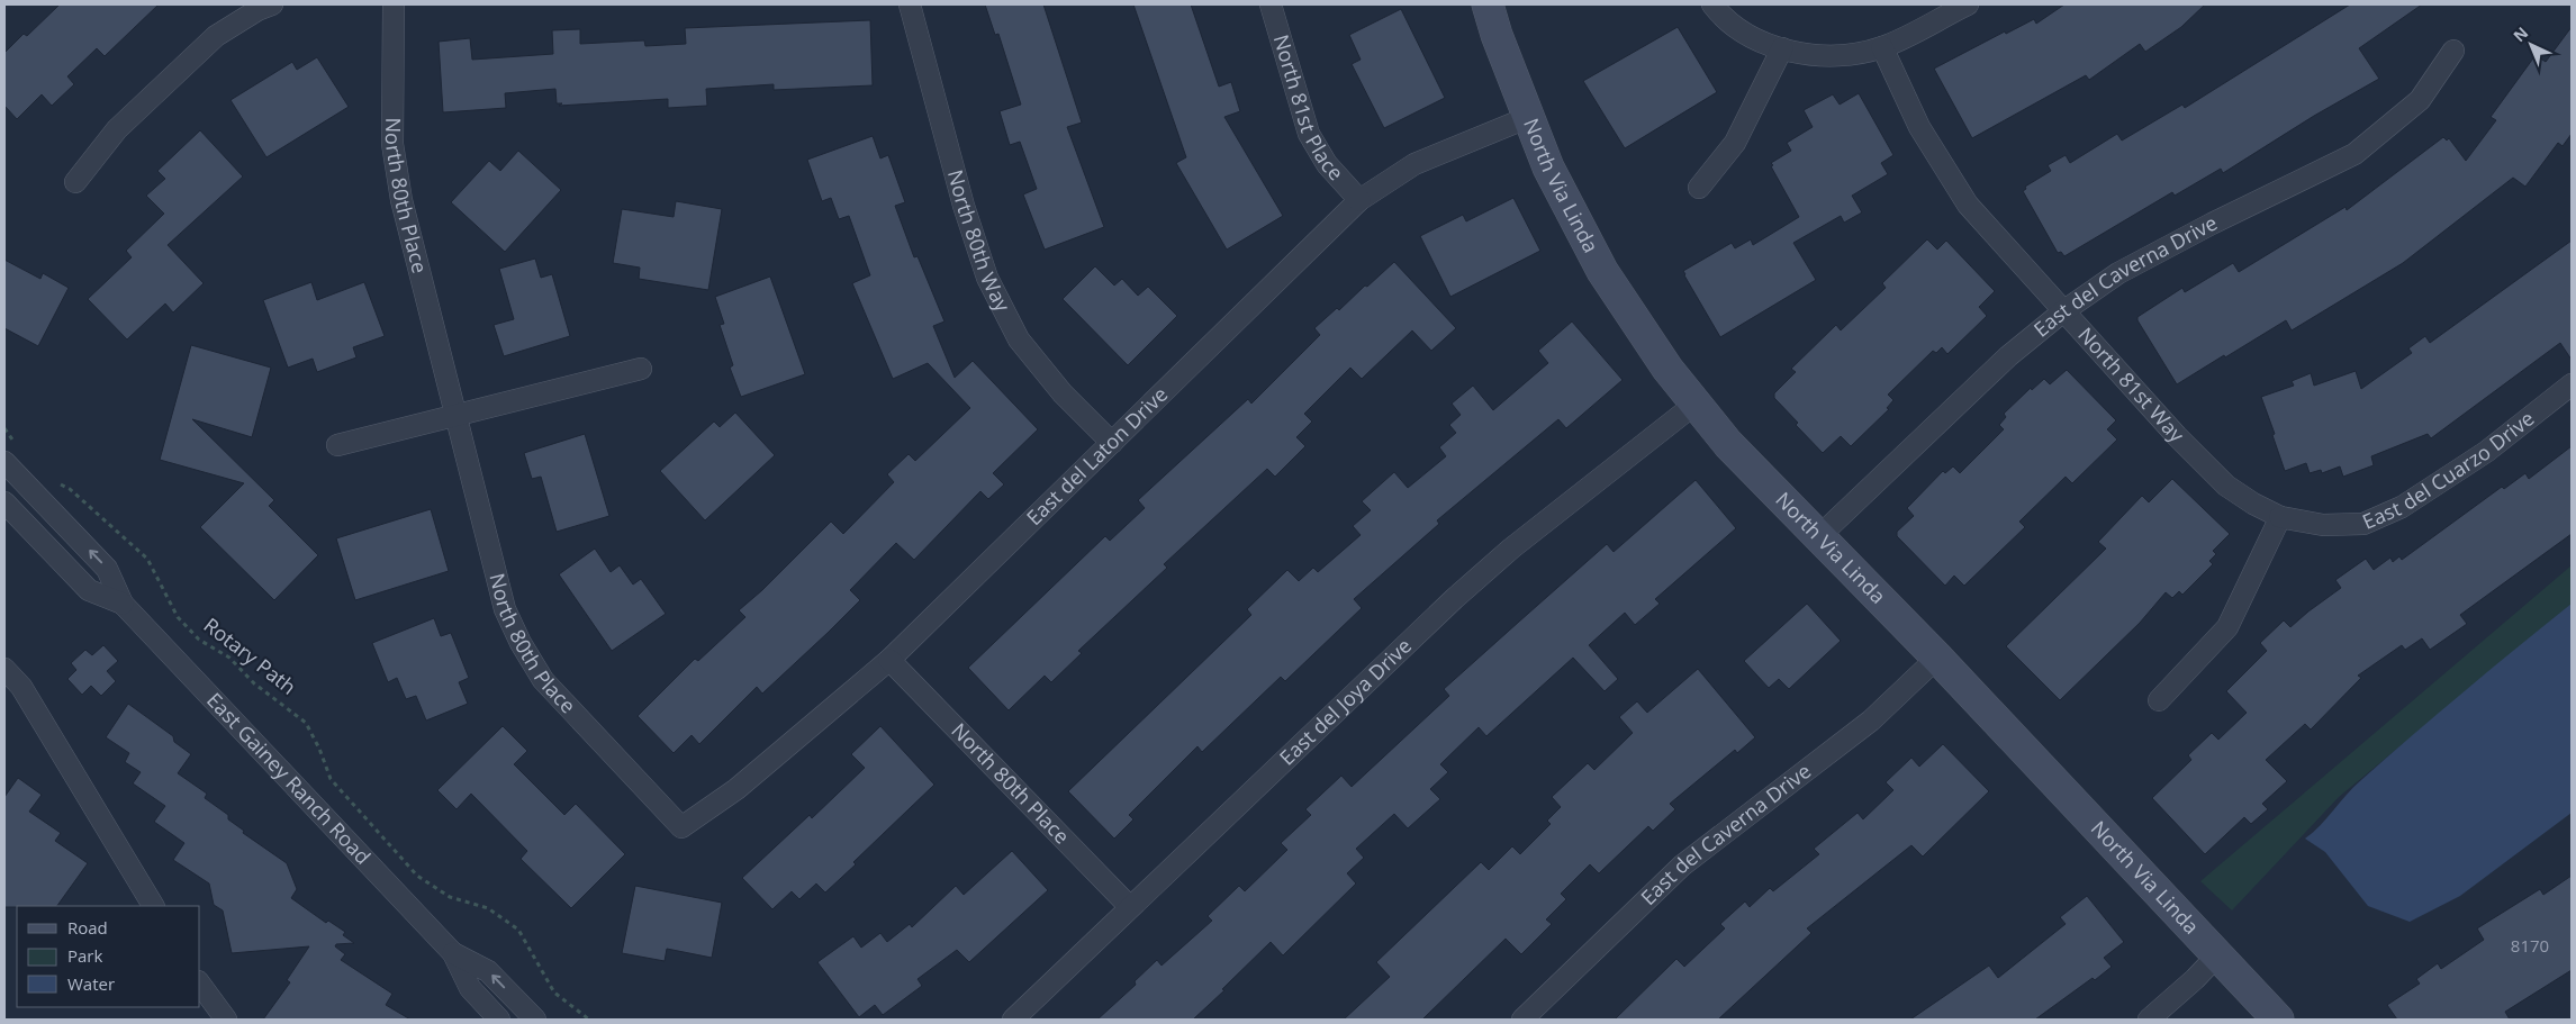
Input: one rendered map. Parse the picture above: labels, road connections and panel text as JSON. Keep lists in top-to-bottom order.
{
  "streets": {
    "street": [
      "North 81st Place",
      "North Via Linda",
      "North 80th Place",
      "North 80th Way",
      "East del Caverna Drive",
      "North 81st Way",
      "East del Laton Drive",
      "East del Cuarzo Drive",
      "East del Joya Drive",
      "East Gainey Ranch Road"
    ],
    "path": ["Rotary Path"]
  },
  "crossings": [
    ["North 81st Place", "East del Laton Drive"],
    ["North Via Linda", "East del Caverna Drive"],
    ["North Via Linda", "East del Laton Drive"],
    ["North Via Linda", "East del Joya Drive"],
    ["North 80th Place", "East del Laton Drive"],
    ["North 80th Place", "East del Joya Drive"],
    ["North 80th Way", "East del Laton Drive"],
    ["East del Caverna Drive", "North 81st Way"],
    ["North 81st Way", "East del Cuarzo Drive"]
  ],
  "house_numbers": ["8170"],
  "legend": ["Road", "Park", "Water"],
  "north": "top left"
}
